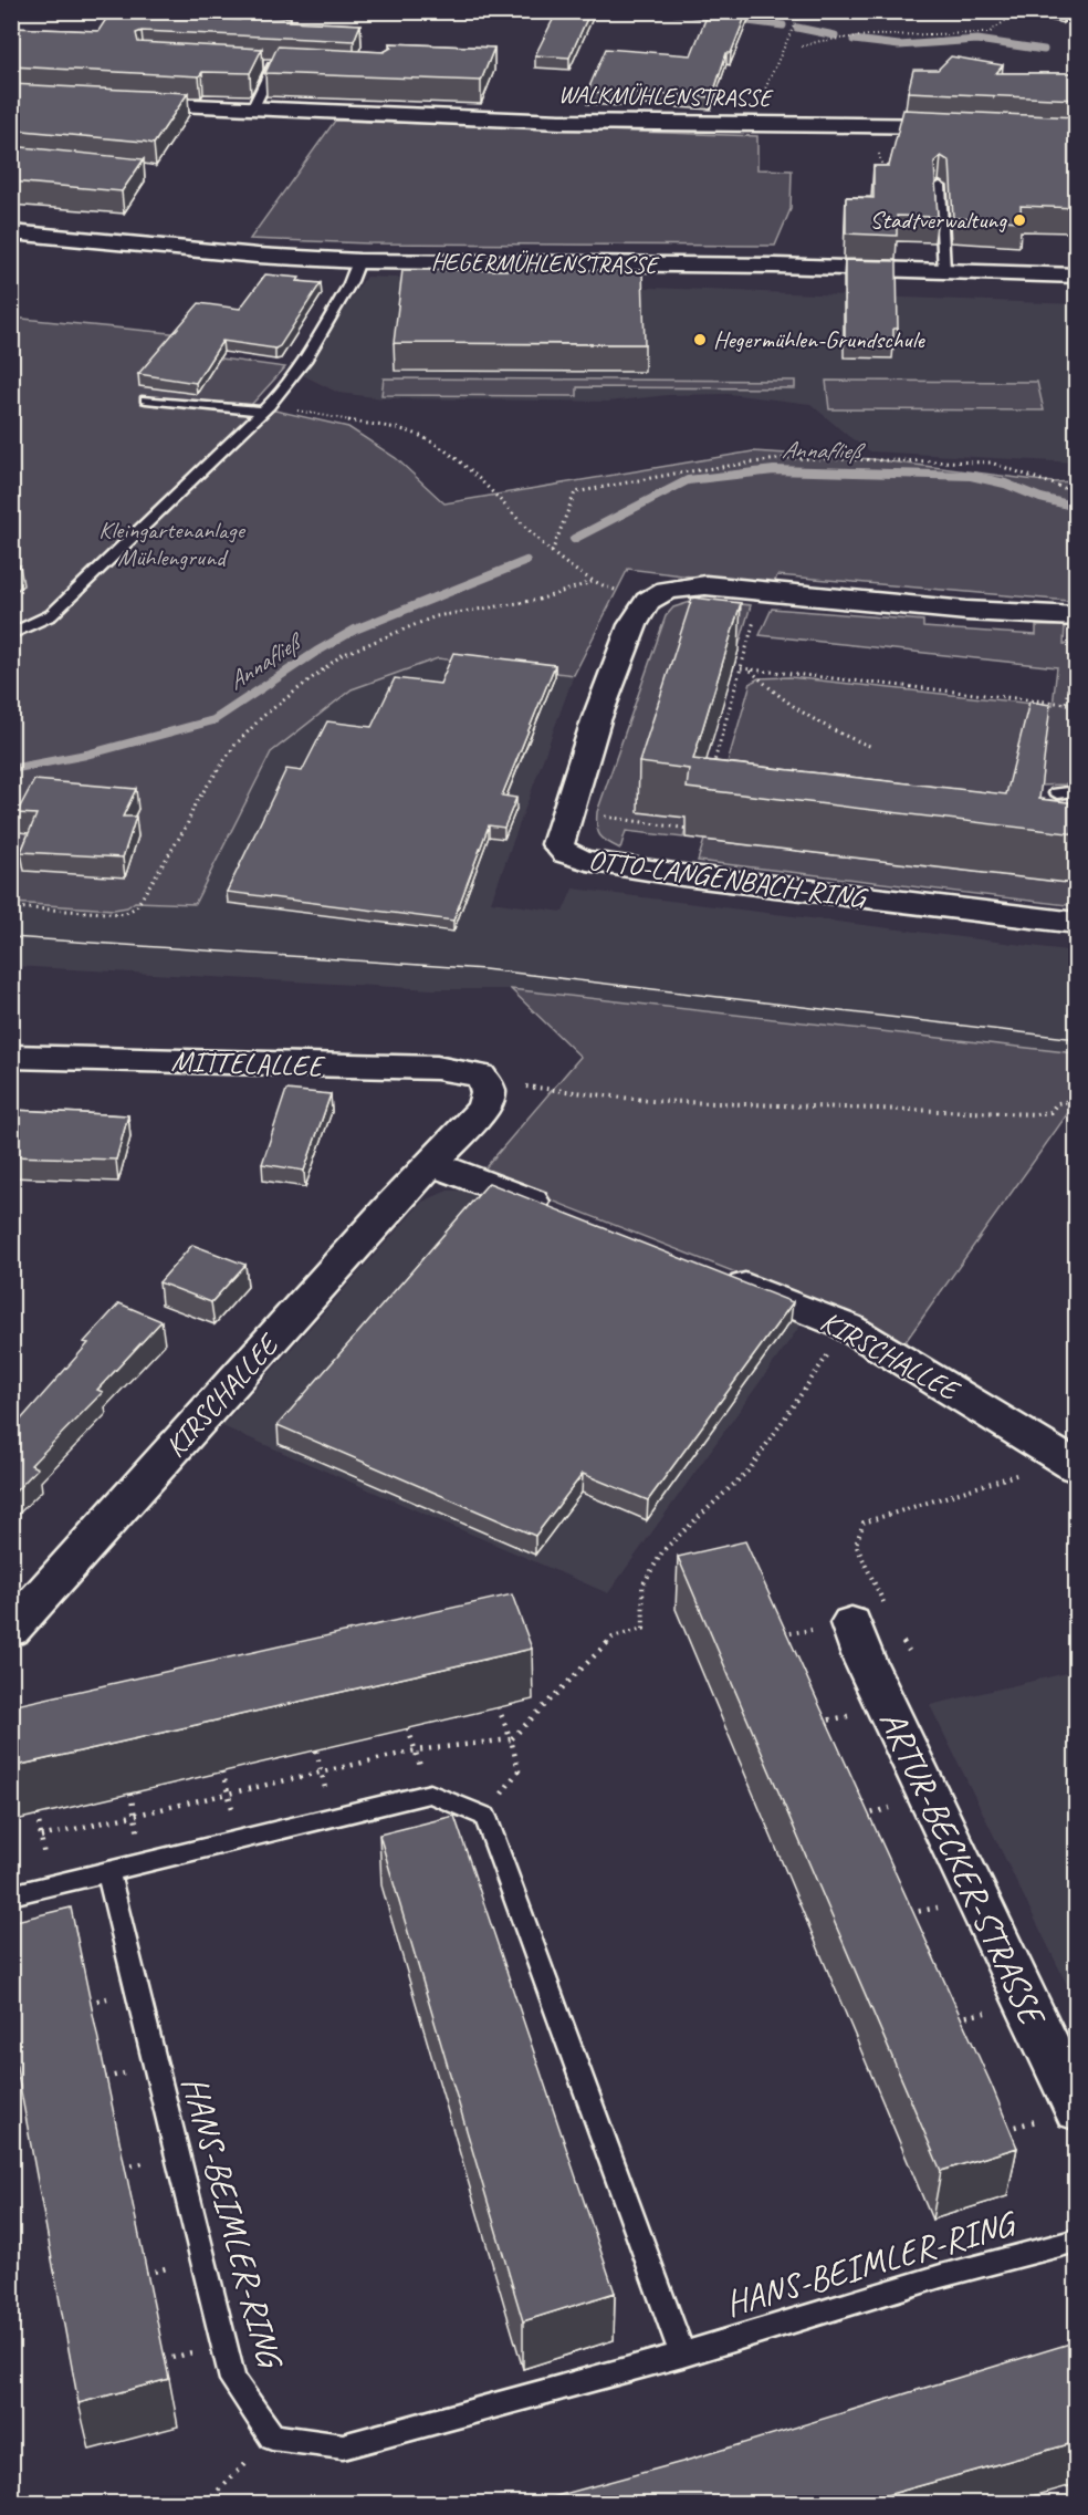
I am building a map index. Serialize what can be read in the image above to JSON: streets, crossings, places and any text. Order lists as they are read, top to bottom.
{
  "streets": {
    "street": [
      "WALKMÜHLENSTRASSE",
      "HEGERMÜHLENSTRASSE",
      "OTTO-LANGENBACH-RING",
      "MITTELALLEE",
      "KIRSCHALLEE",
      "ARTUR-BECKER-STRASSE"
    ],
    "lane": ["HANS-BEIMLER-RING"]
  },
  "crossings": [
    ["MITTELALLEE", "KIRSCHALLEE"]
  ],
  "water": ["Annafließ"],
  "parks": ["Kleingartenanlage Mühlengrund"],
  "places": ["Stadtverwaltung", "Hegermühlen-Grundschule"]
}
